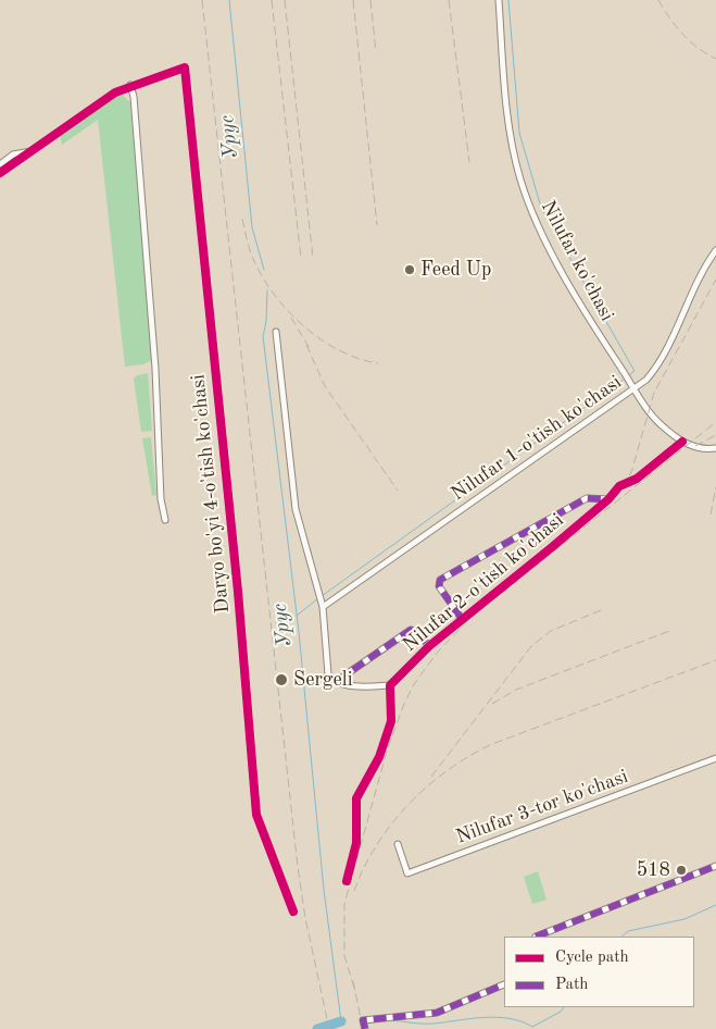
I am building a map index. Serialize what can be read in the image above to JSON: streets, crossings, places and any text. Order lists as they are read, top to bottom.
{
  "streets": {
    "street": [
      "Nilufar ko'chasi",
      "Nilufar 1-o'tish ko'chasi",
      "Daryo bo'yi 4-o'tish ko'chasi",
      "Nilufar 2-o'tish ko'chasi",
      "Nilufar 3-tor ko'chasi"
    ]
  },
  "crossings": [
    ["Nilufar ko'chasi", "Nilufar 1-o'tish ko'chasi"],
    ["Nilufar ko'chasi", "Nilufar 2-o'tish ko'chasi"]
  ],
  "water": ["Урус"],
  "places": ["Feed Up", "Sergeli", "518"],
  "legend": ["Cycle path", "Path"]
}
